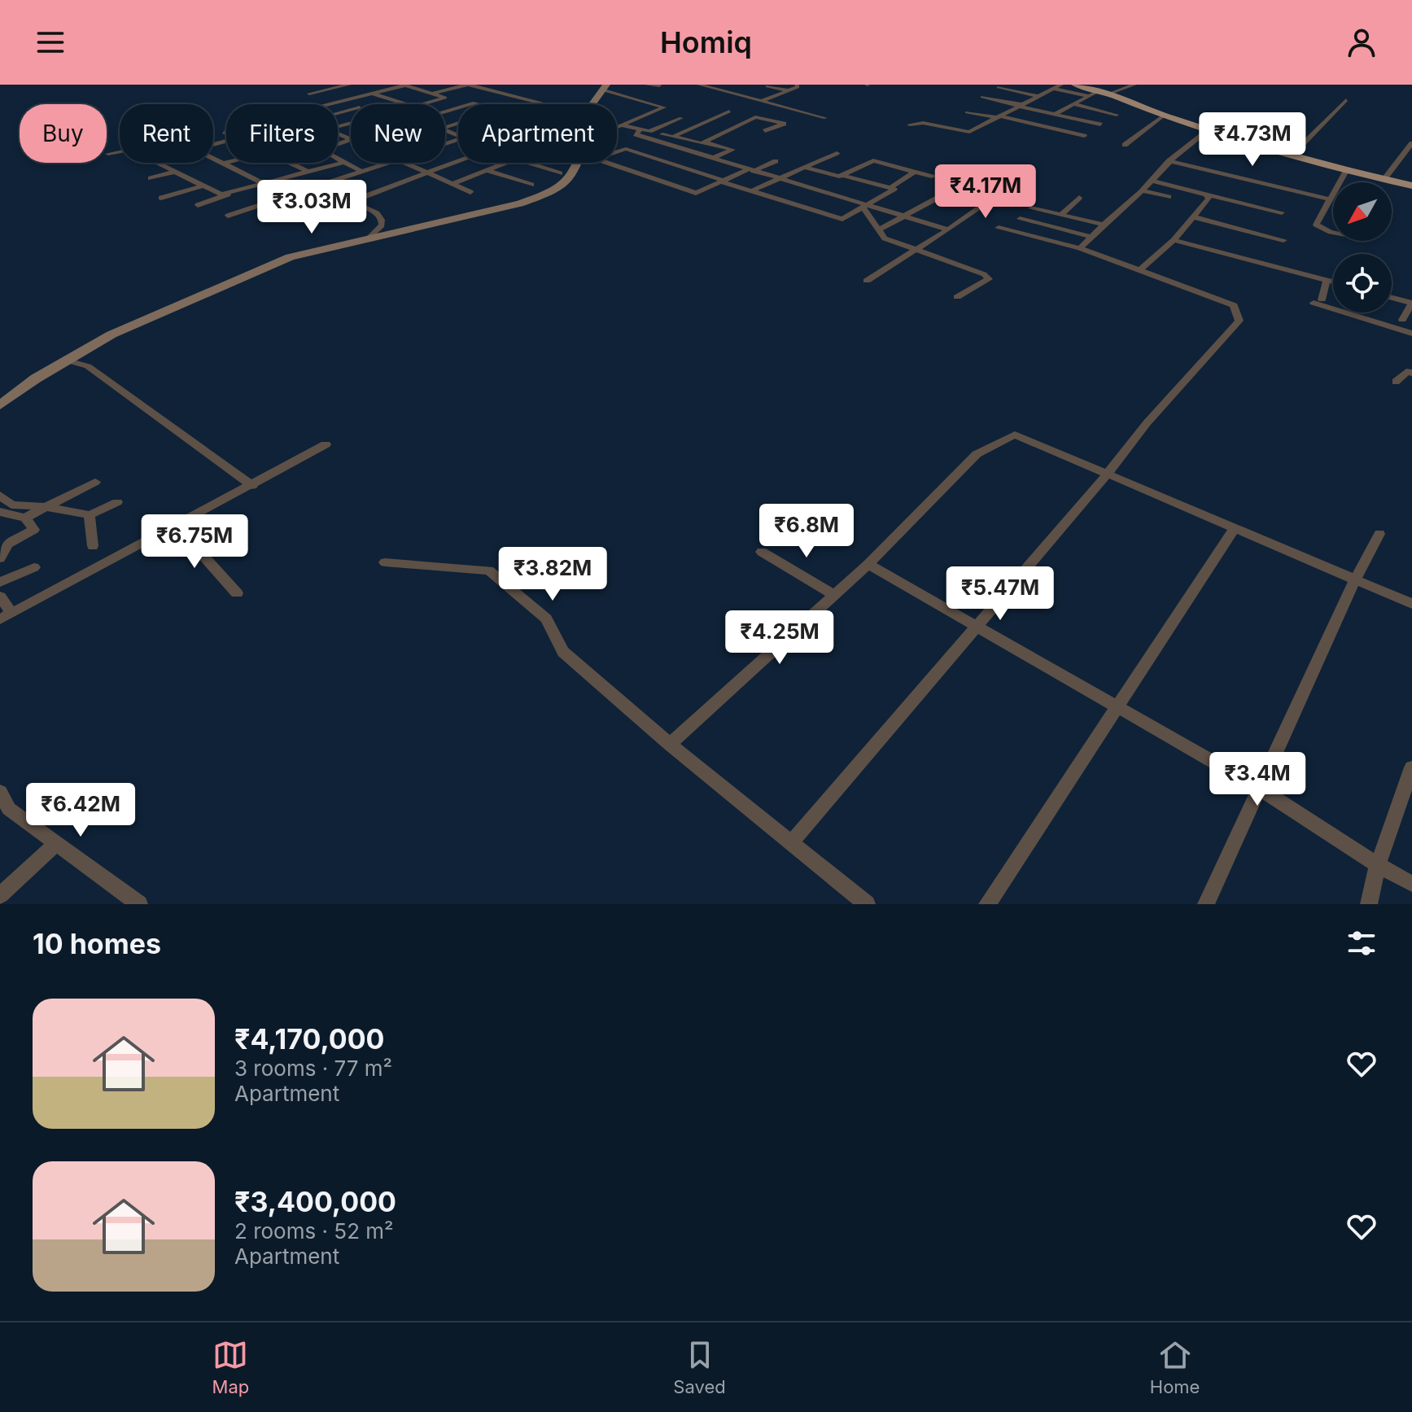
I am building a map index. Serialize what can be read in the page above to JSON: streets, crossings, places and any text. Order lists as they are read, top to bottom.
{
  "north": "bottom left",
  "page": {
    "header": "Homiq",
    "chip": [
      "Buy",
      "Rent",
      "Filters",
      "New",
      "Apartment"
    ],
    "price": [
      "₹4.73M",
      "₹4.17M",
      "₹3.03M",
      "₹6.8M",
      "₹6.75M",
      "₹3.82M",
      "₹5.47M",
      "₹4.25M",
      "₹3.4M",
      "₹6.42M"
    ],
    "heading": "10 homes",
    "list": [
      {
        "name": "₹4,170,000",
        "note": "3 rooms · 77 m² · Apartment"
      },
      {
        "name": "₹3,400,000",
        "note": "2 rooms · 52 m² · Apartment"
      }
    ],
    "tabs": ["Map", "Saved", "Home"]
  }
}
